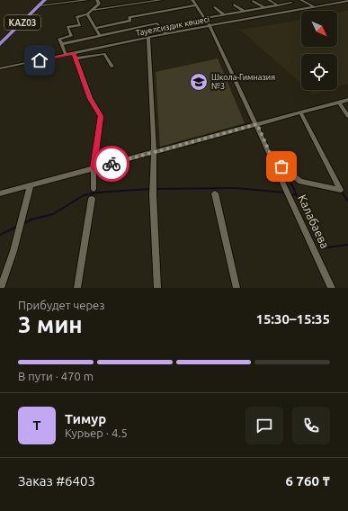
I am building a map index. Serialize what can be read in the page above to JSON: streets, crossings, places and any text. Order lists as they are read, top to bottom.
{
  "streets": {
    "highway": ["KАZ03"],
    "street": ["Тауелсиздик көшесі", "Калабаева"]
  },
  "crossings": [
    ["Тауелсиздик көшесі", "Калабаева"]
  ],
  "places": {
    "school or university": ["Школа-Гимназия №3"]
  },
  "north": "bottom right",
  "page": {
    "heading": ["3 мин", "Прибудет через", "15:30–15:35"],
    "panel": [
      "Тимур",
      "Курьер · 4.5",
      "Заказ #6403",
      "6 760 ₸"
    ],
    "bar": "В пути · 470 m",
    "round": "Т"
  }
}
